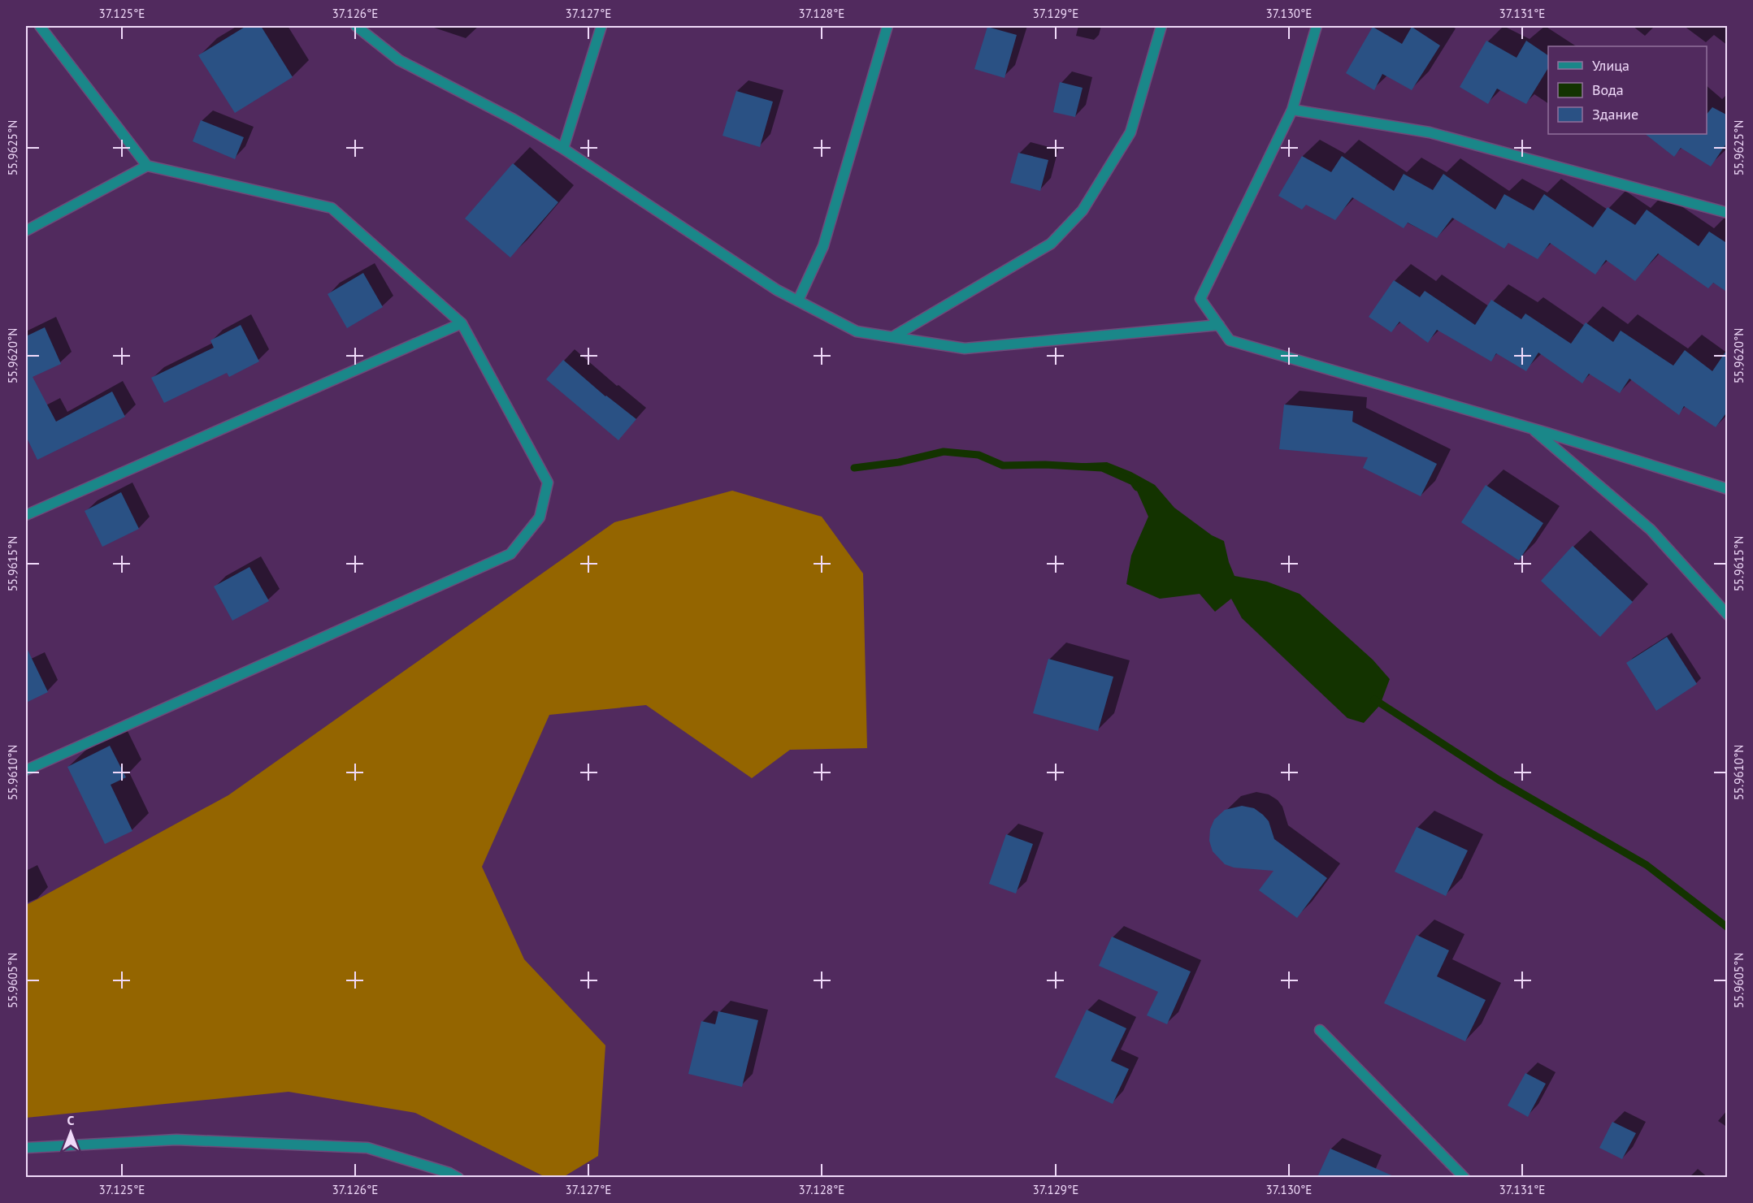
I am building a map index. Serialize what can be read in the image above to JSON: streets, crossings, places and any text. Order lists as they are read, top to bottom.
{
  "legend": ["Улица", "Вода", "Здание"],
  "north": "top",
  "coordinates": [
    "37.125°E",
    "37.126°E",
    "37.127°E",
    "37.128°E",
    "37.129°E",
    "37.130°E",
    "37.131°E",
    "55.9625°N",
    "55.9620°N",
    "55.9615°N",
    "55.9610°N",
    "55.9605°N"
  ]
}
